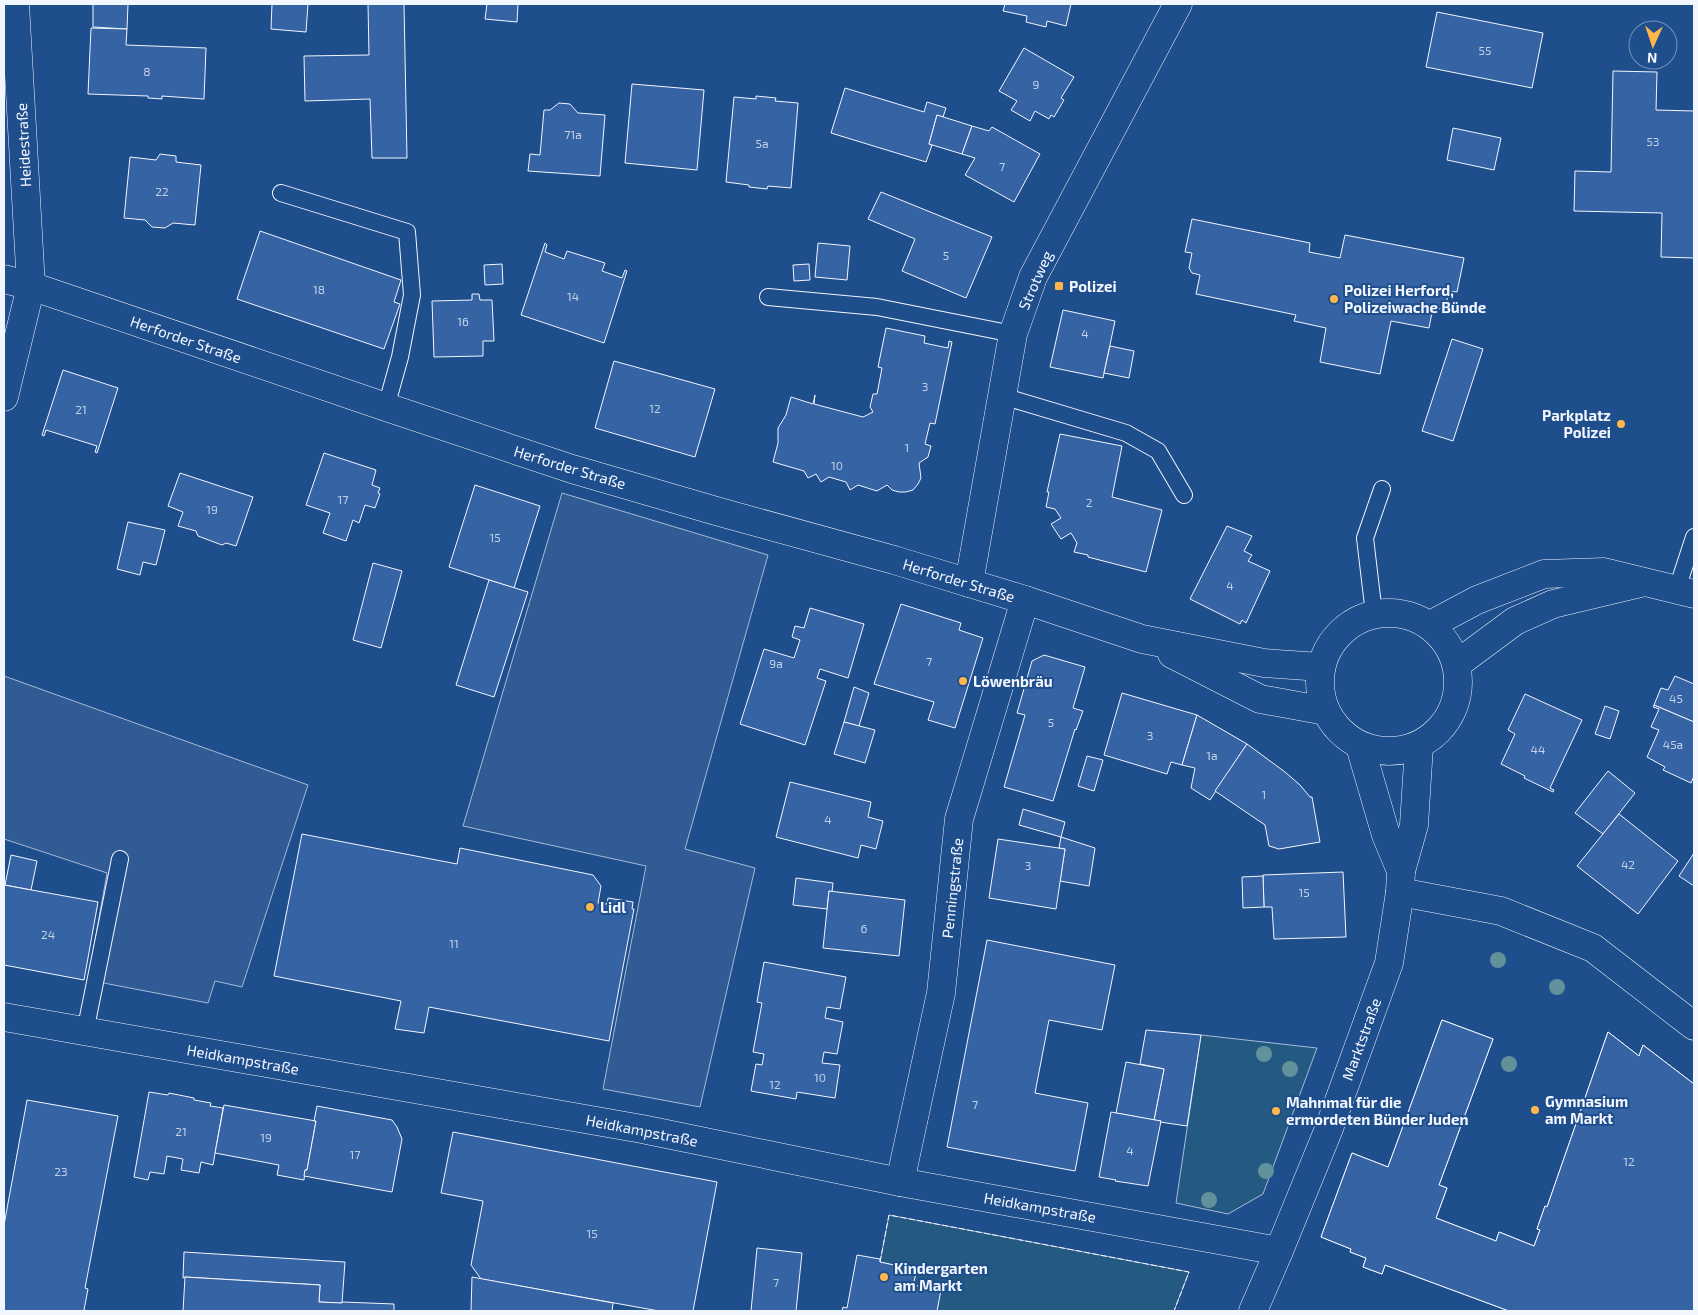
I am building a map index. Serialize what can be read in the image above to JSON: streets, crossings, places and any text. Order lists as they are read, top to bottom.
{
  "streets": {
    "street": [
      "Heidestraße",
      "Strotweg",
      "Herforder Straße",
      "Penningstraße",
      "Marktstraße",
      "Heidkampstraße"
    ]
  },
  "crossings": [
    ["Heidestraße", "Herforder Straße"],
    ["Strotweg", "Herforder Straße"],
    ["Herforder Straße", "Penningstraße"],
    ["Herforder Straße", "Marktstraße"],
    ["Penningstraße", "Heidkampstraße"],
    ["Marktstraße", "Heidkampstraße"]
  ],
  "places": {
    "transit": ["Polizei"],
    "other": [
      "Polizei Herford, Polizeiwache Bünde",
      "Parkplatz Polizei",
      "Löwenbräu",
      "Lidl",
      "Gymnasium am Markt",
      "Mahnmal für die ermordeten Bünder Juden",
      "Kindergarten am Markt"
    ]
  },
  "house_numbers": [
    "55",
    "8",
    "9",
    "71a",
    "53",
    "5a",
    "7",
    "22",
    "5",
    "18",
    "14",
    "16",
    "4",
    "3",
    "12",
    "21",
    "1",
    "10",
    "17",
    "2",
    "19",
    "15",
    "4",
    "7",
    "9a",
    "45",
    "5",
    "3",
    "45a",
    "44",
    "1a",
    "1",
    "4",
    "42",
    "3",
    "15",
    "6",
    "24",
    "11",
    "10",
    "12",
    "7",
    "21",
    "19",
    "4",
    "17",
    "12",
    "23",
    "15",
    "7"
  ],
  "north": "bottom"
}
